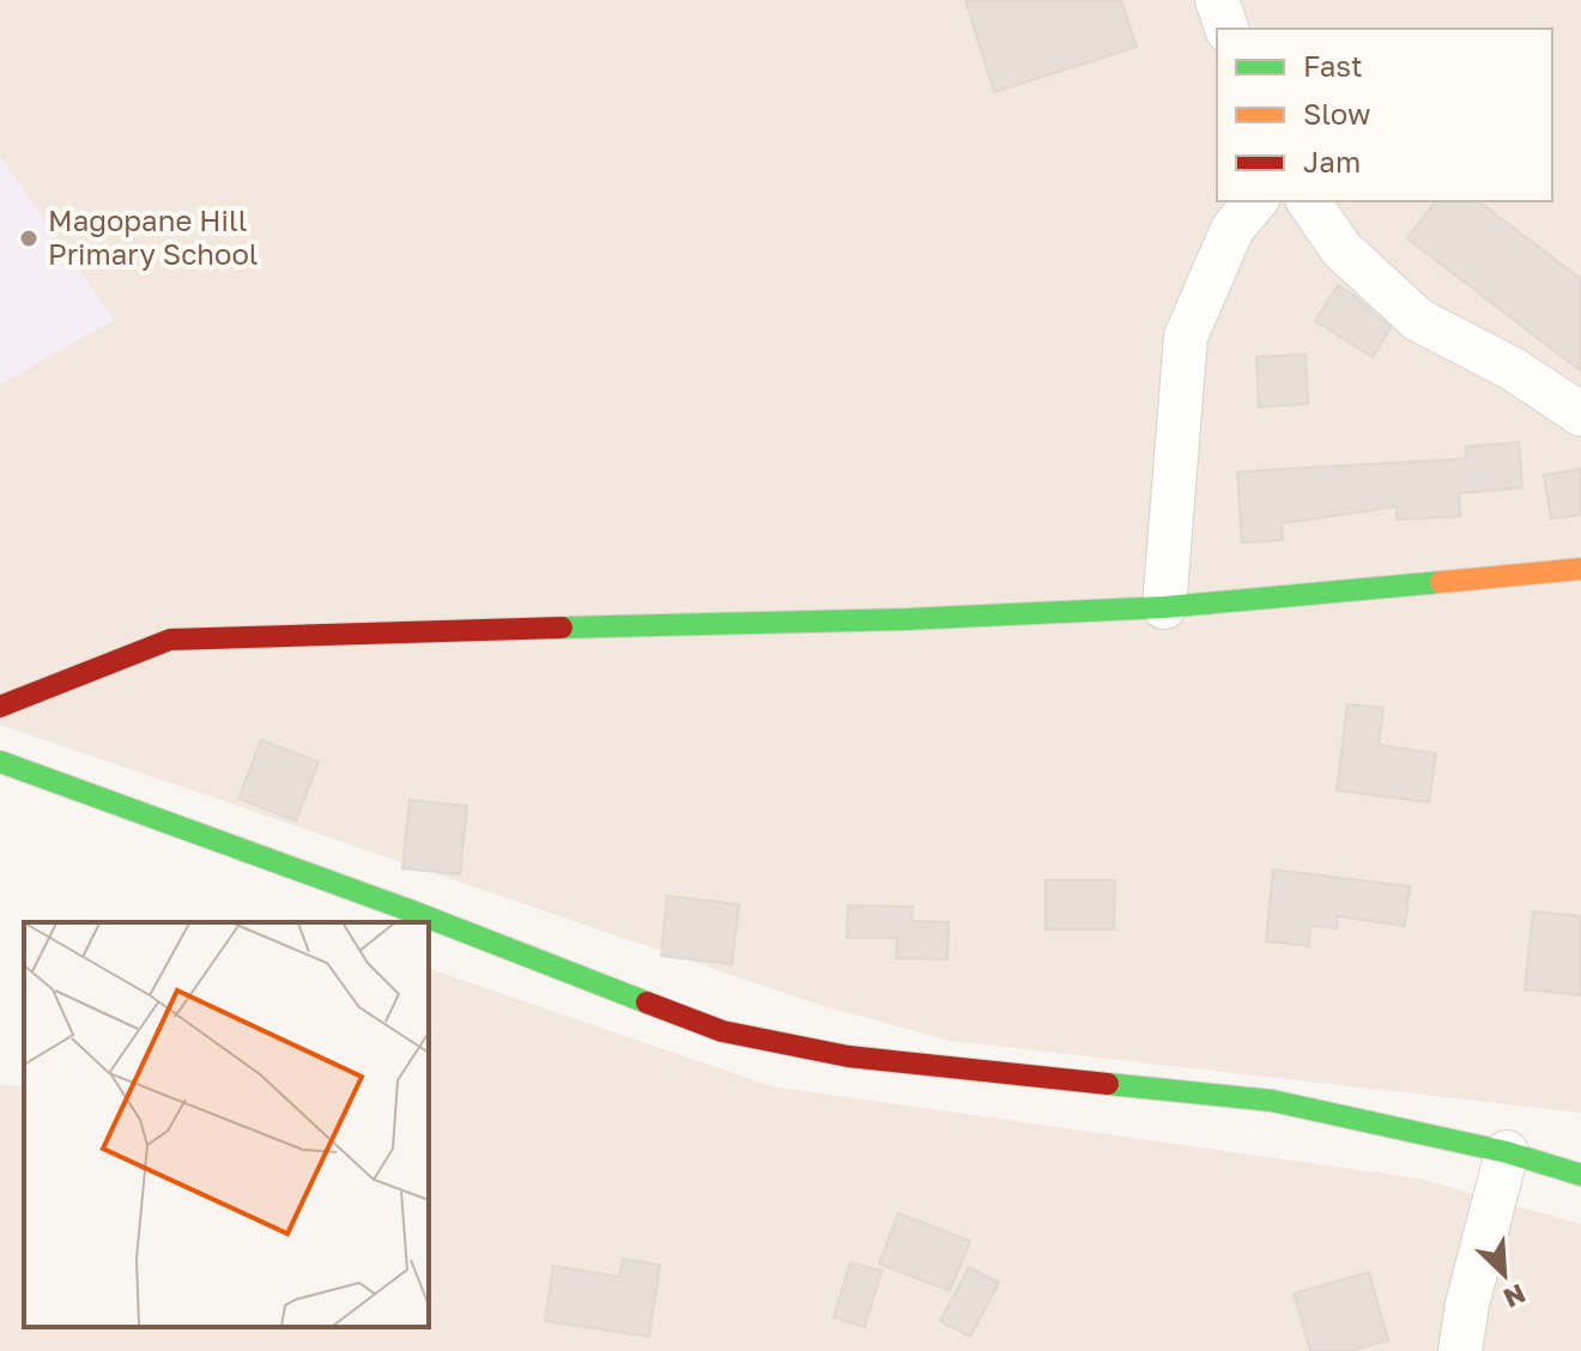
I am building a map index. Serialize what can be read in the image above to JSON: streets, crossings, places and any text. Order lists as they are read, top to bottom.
{
  "places": ["Magopane Hill Primary School"],
  "legend": ["Fast", "Slow", "Jam"],
  "north": "bottom right"
}
